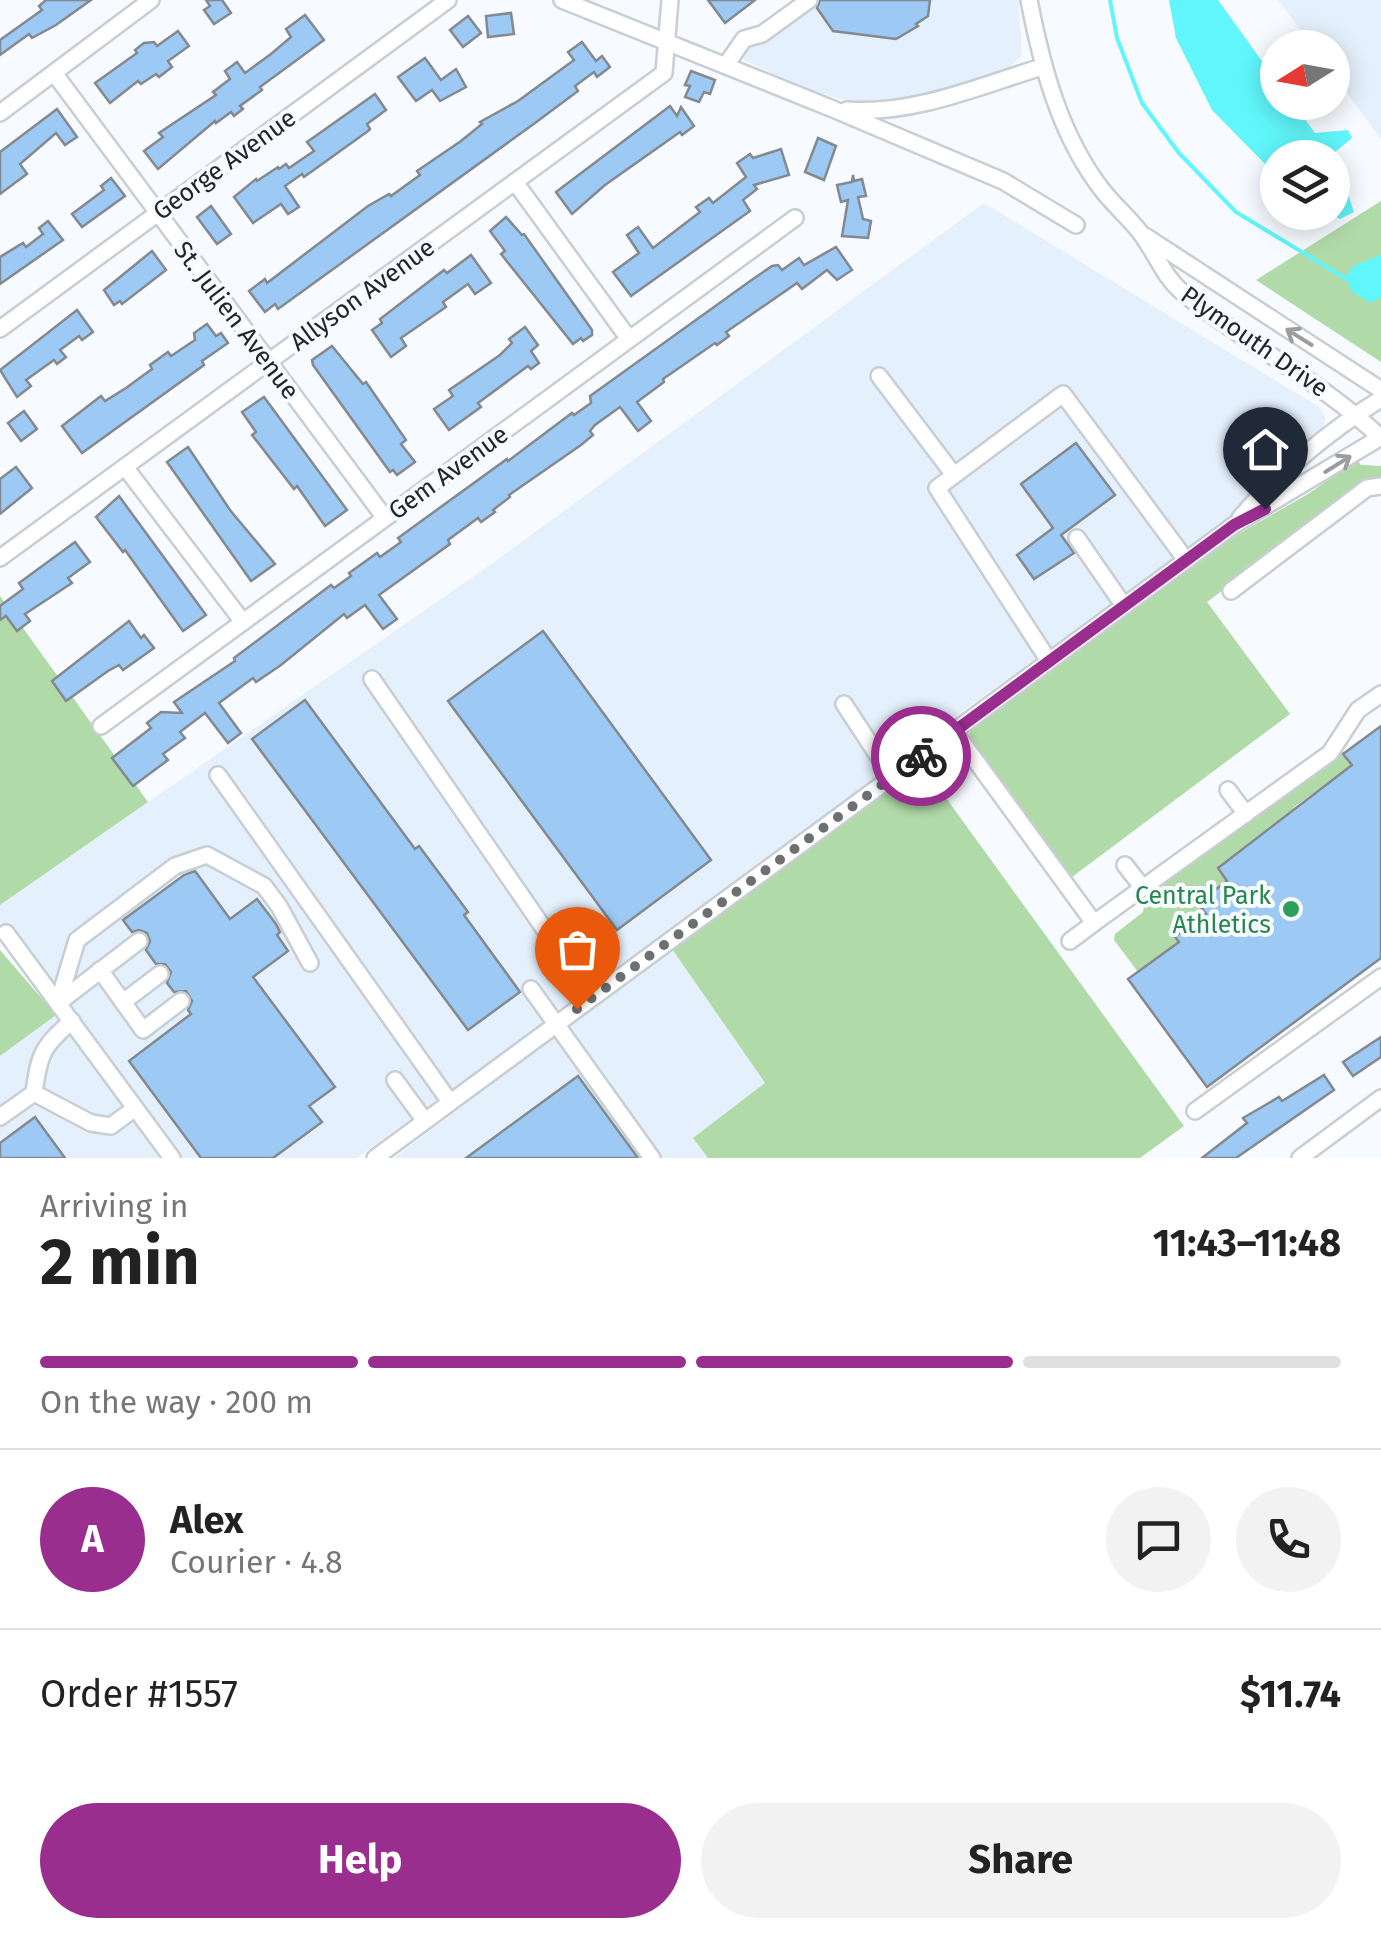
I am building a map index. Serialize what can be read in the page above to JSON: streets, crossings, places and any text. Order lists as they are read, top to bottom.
{
  "streets": {
    "street": [
      "George Avenue",
      "Allyson Avenue",
      "St. Julien Avenue",
      "Plymouth Drive",
      "Gem Avenue"
    ]
  },
  "crossings": [
    ["George Avenue", "St. Julien Avenue"],
    ["Allyson Avenue", "St. Julien Avenue"],
    ["St. Julien Avenue", "Gem Avenue"]
  ],
  "places": ["Central Park Athletics"],
  "north": "left",
  "page": {
    "heading": ["2 min", "Arriving in", "11:43–11:48"],
    "panel": [
      "Alex",
      "Courier · 4.8",
      "Order #1557",
      "$11.74"
    ],
    "bar": "On the way · 200 m",
    "round": "A",
    "buttons": ["Help", "Share"]
  }
}
